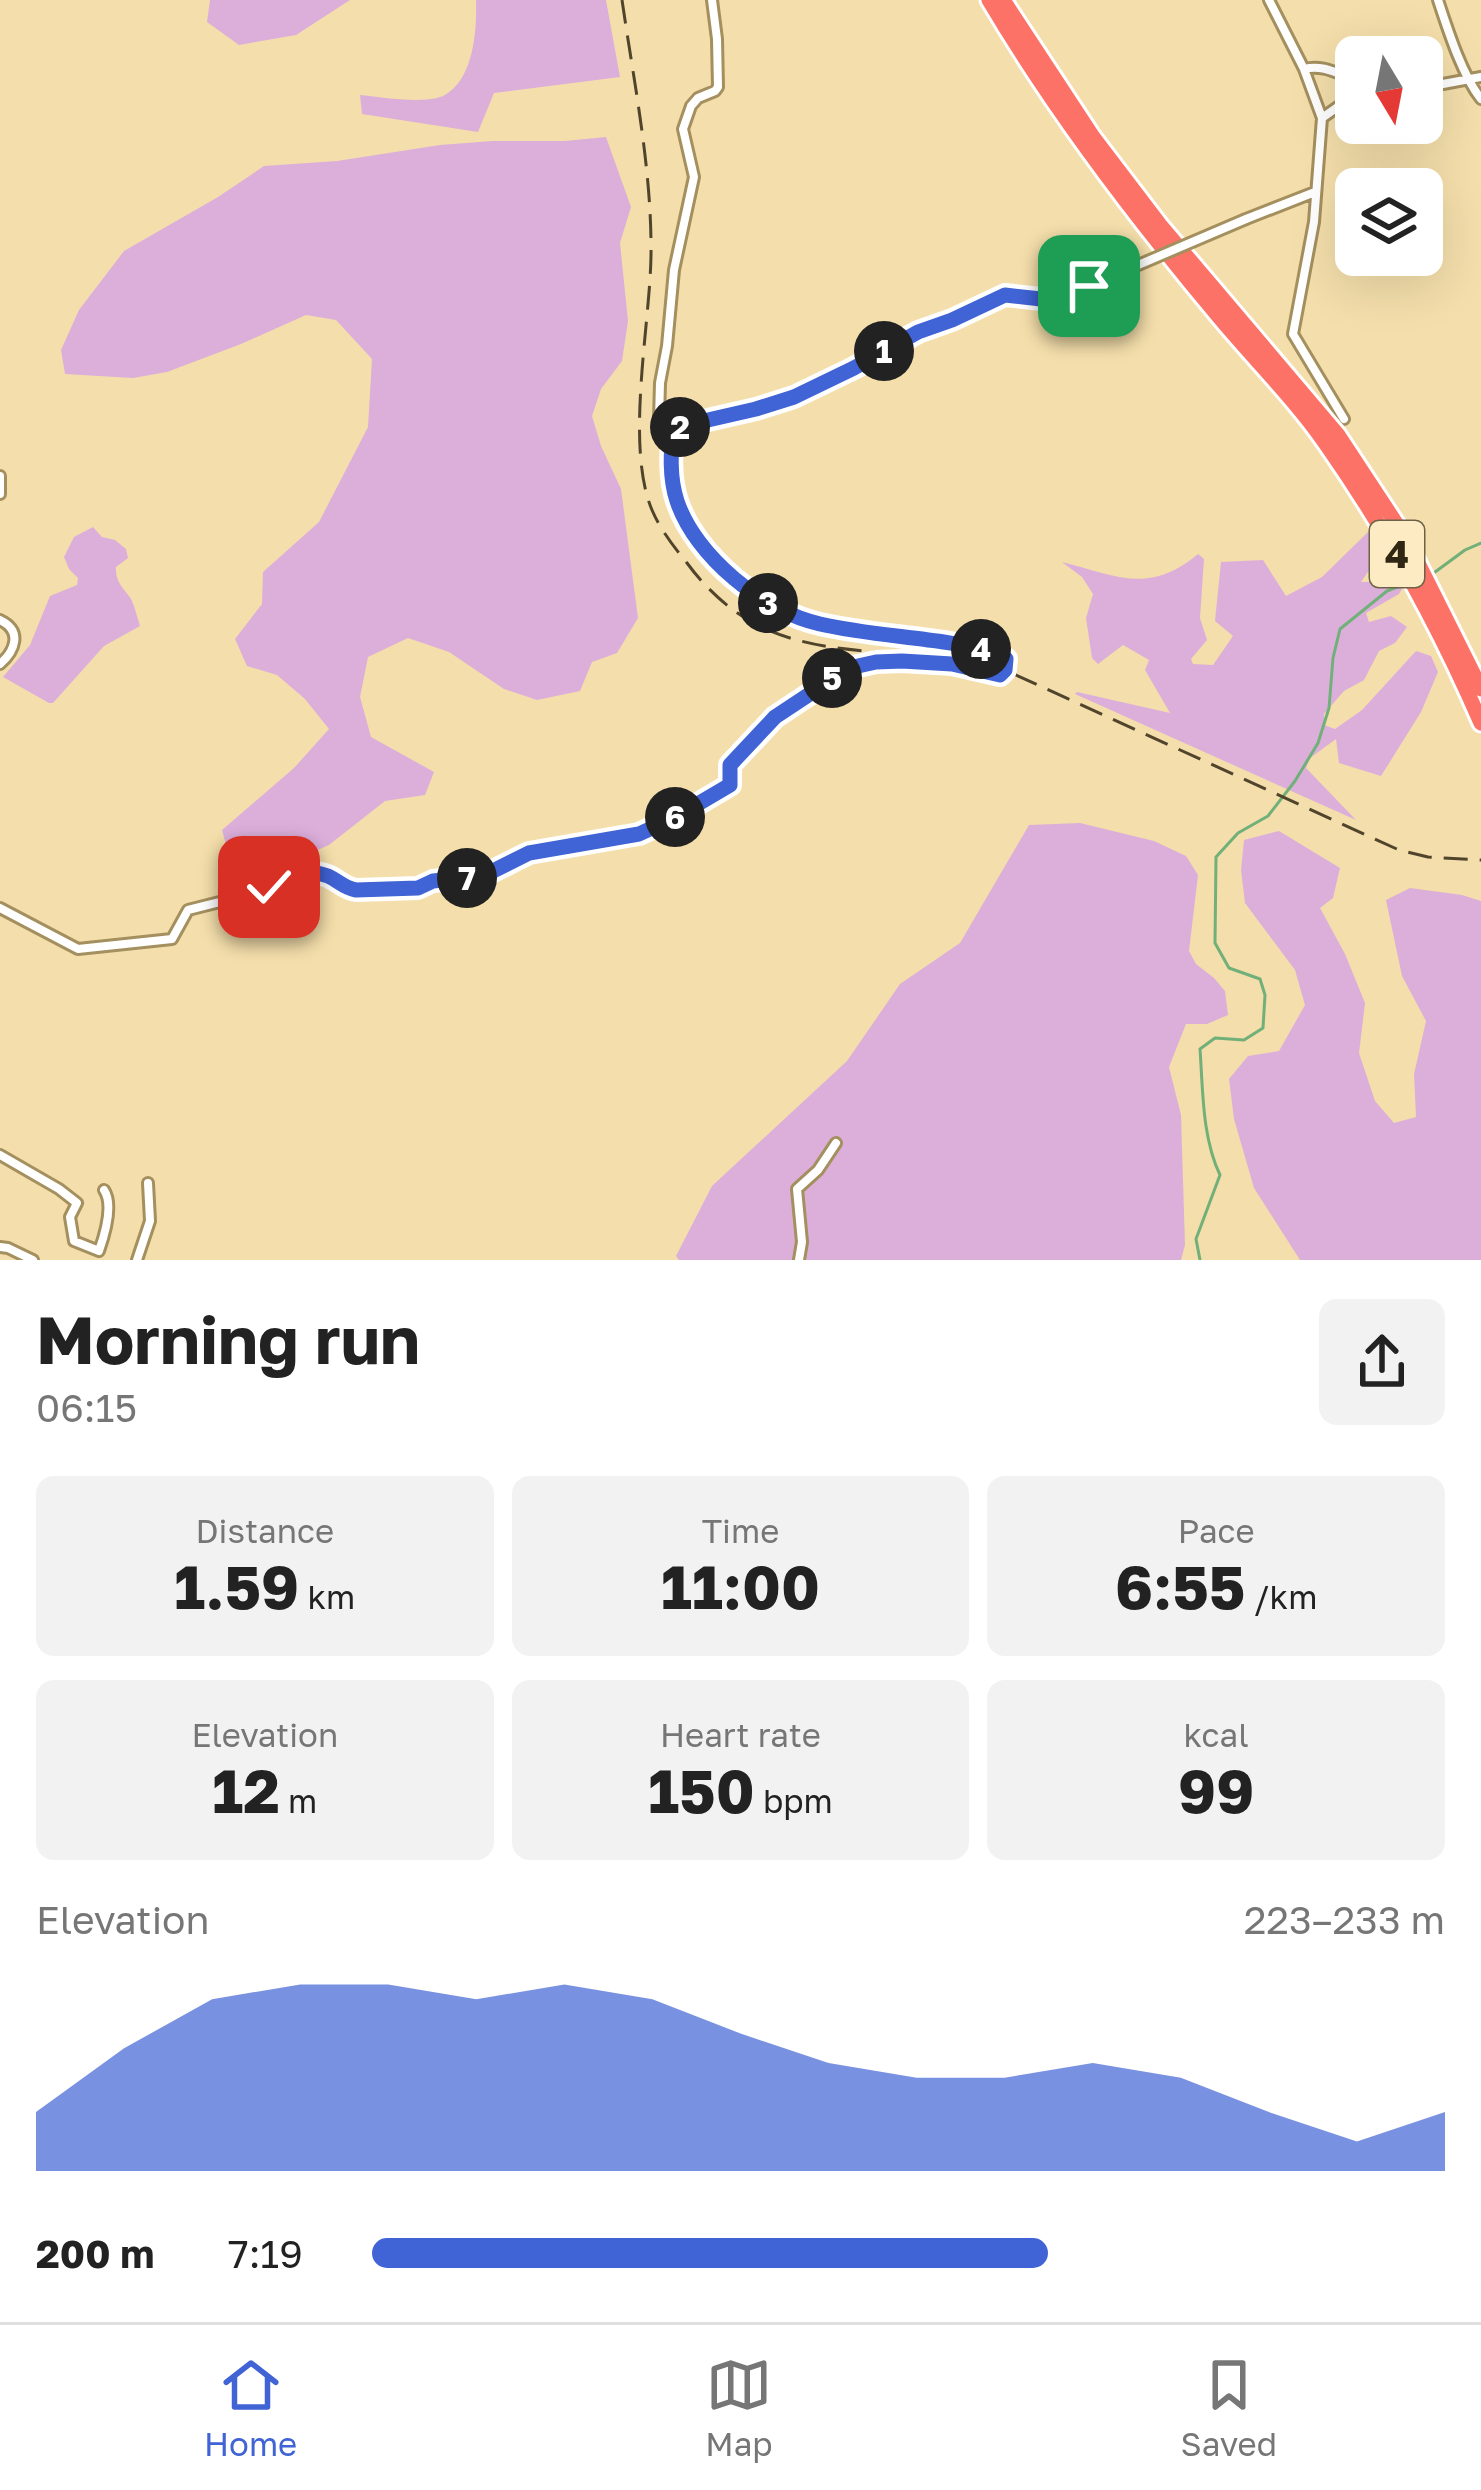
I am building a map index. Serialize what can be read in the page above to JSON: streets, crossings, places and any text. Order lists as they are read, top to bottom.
{
  "streets": {
    "highway": ["4"]
  },
  "north": "bottom",
  "page": {
    "pins": [
      "1",
      "2",
      "3",
      "4",
      "5",
      "6",
      "7"
    ],
    "heading": ["Morning run", "06:15"],
    "stats": [
      ["Distance", "1.59 km"],
      ["Time", "11:00"],
      ["Pace", "6:55 /km"],
      ["Elevation", "12 m"],
      ["Heart rate", "150 bpm"],
      ["kcal", "99"]
    ],
    "chart": ["Elevation", "223–233 m"],
    "list": [
      {
        "name": "200 m",
        "note": "7:19"
      }
    ],
    "tabs": ["Home", "Map", "Saved"]
  }
}
